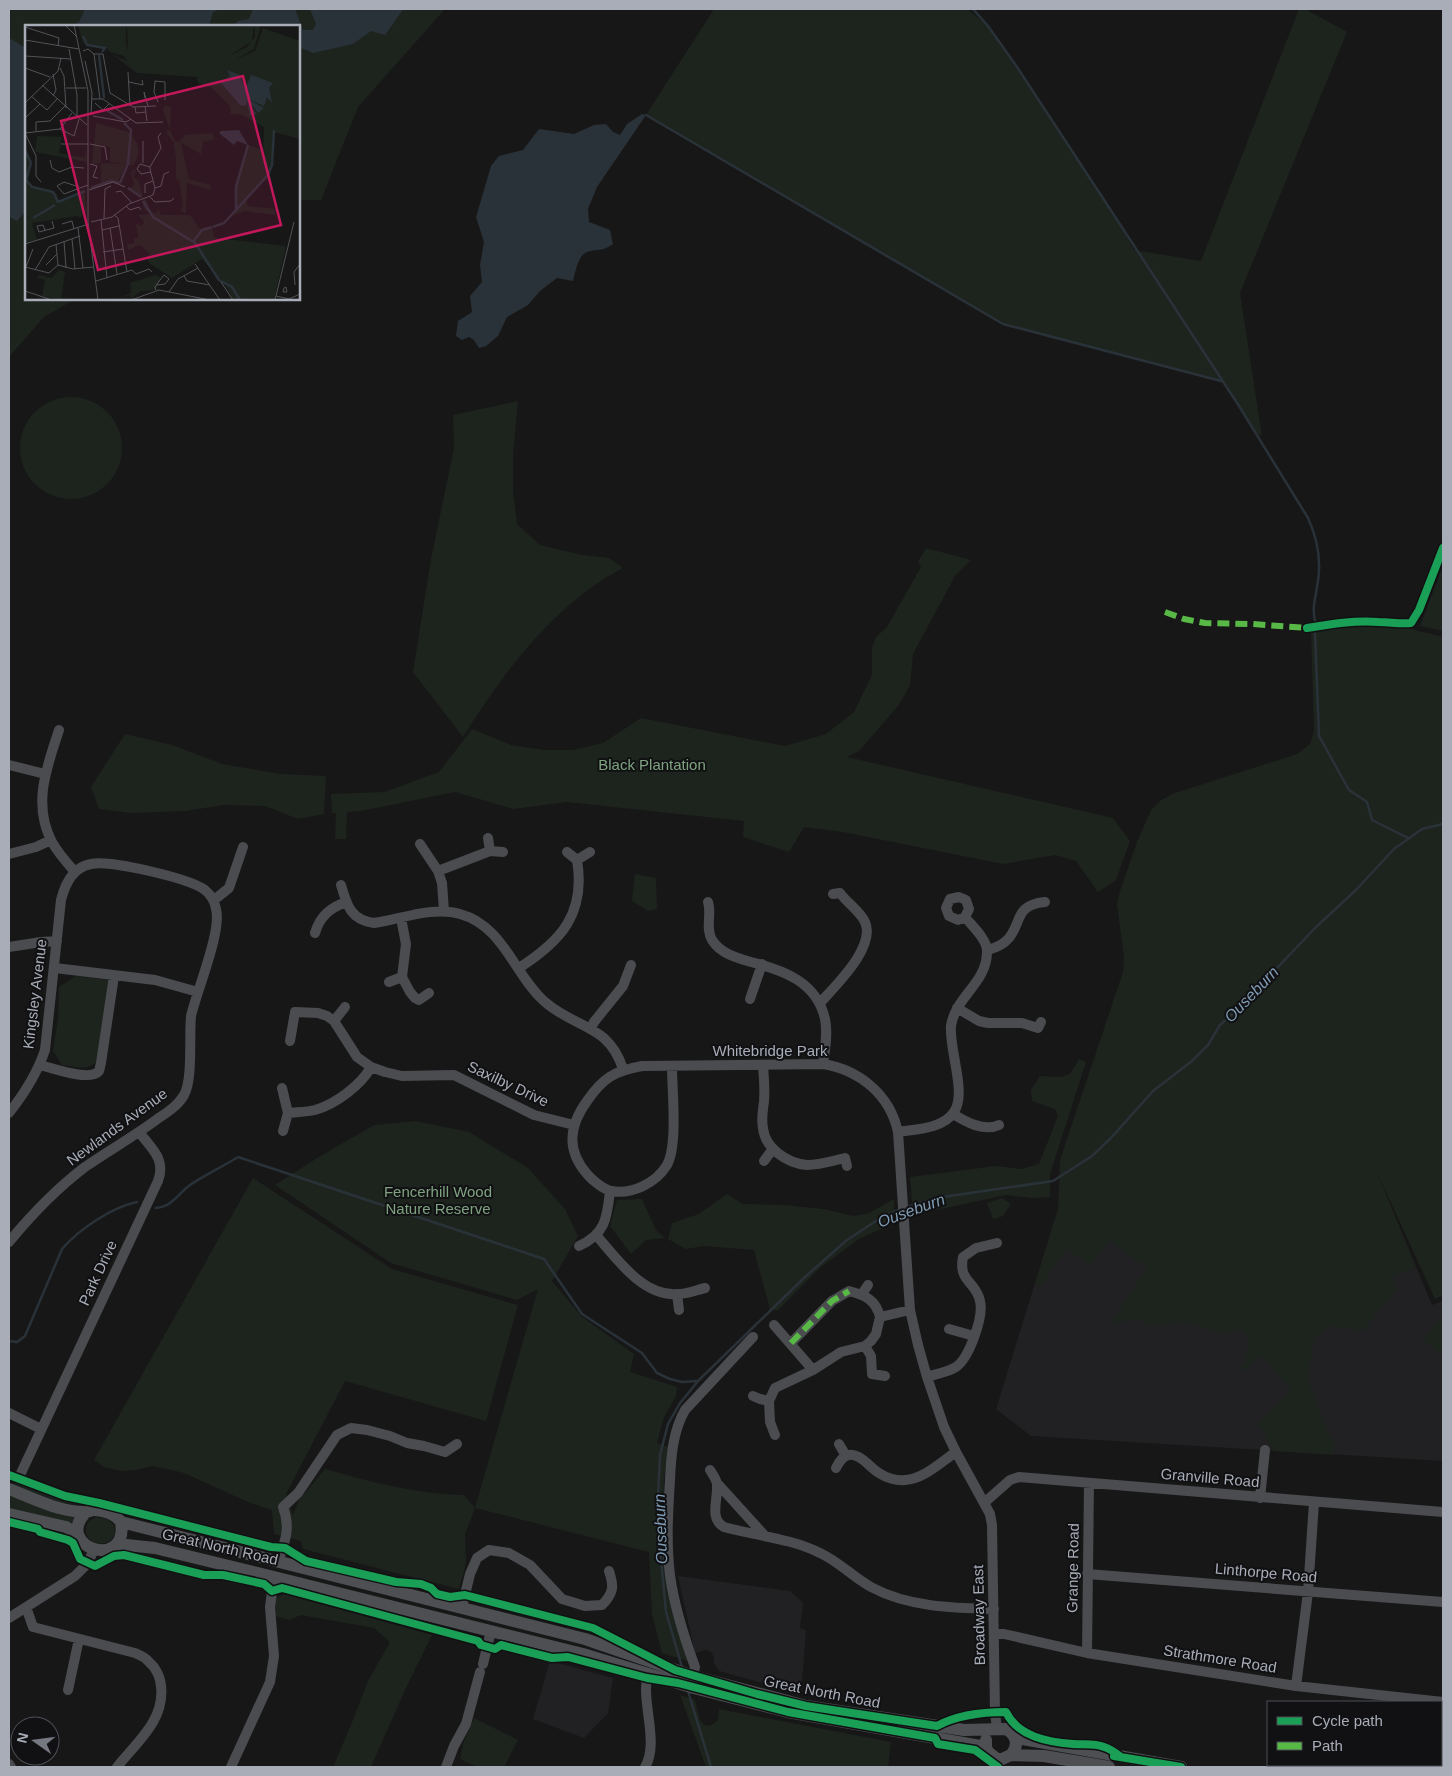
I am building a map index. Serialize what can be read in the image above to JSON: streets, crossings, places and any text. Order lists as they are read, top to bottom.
{
  "streets": {
    "main road": ["Great North Road"],
    "street": [
      "Kingsley Avenue",
      "Whitebridge Park",
      "Saxilby Drive",
      "Newlands Avenue",
      "Park Drive",
      "Granville Road",
      "Grange Road",
      "Linthorpe Road",
      "Broadway East",
      "Strathmore Road"
    ]
  },
  "crossings": [
    ["Whitebridge Park", "Saxilby Drive"],
    ["Whitebridge Park", "Granville Road"],
    ["Whitebridge Park", "Broadway East"],
    ["Newlands Avenue", "Park Drive"],
    ["Granville Road", "Grange Road"],
    ["Granville Road", "Broadway East"],
    ["Great North Road", "Broadway East"],
    ["Grange Road", "Linthorpe Road"],
    ["Grange Road", "Strathmore Road"],
    ["Broadway East", "Strathmore Road"]
  ],
  "water": ["Ouseburn"],
  "parks": ["Black Plantation", "Fencerhill Wood Nature Reserve"],
  "legend": ["Cycle path", "Path"],
  "north": "left"
}
